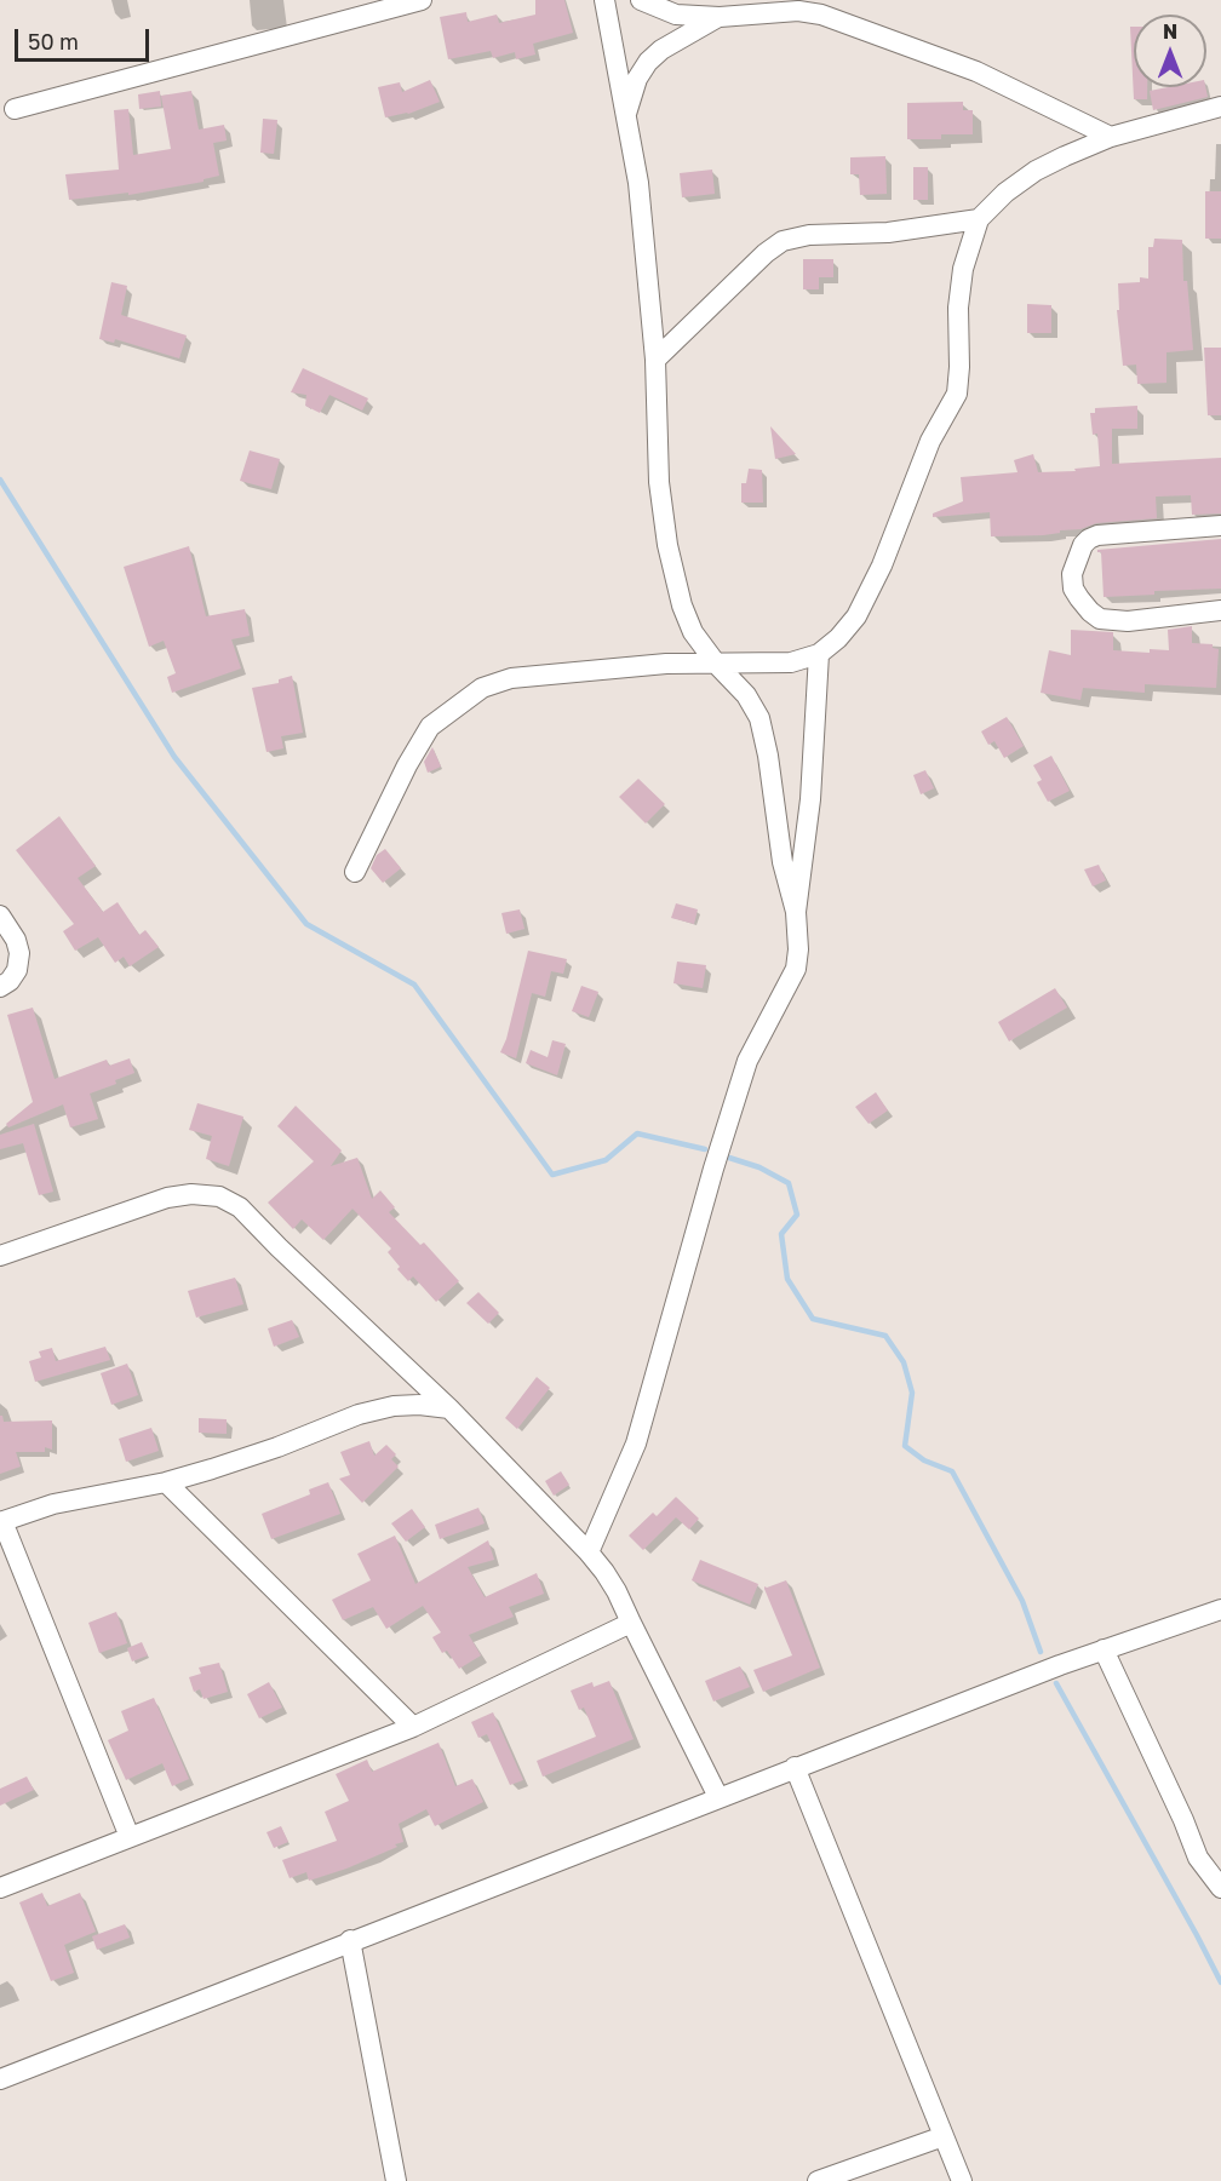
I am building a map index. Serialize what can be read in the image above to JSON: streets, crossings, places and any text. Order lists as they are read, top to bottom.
{
  "scale_bar": "50 m",
  "north": "top"
}
